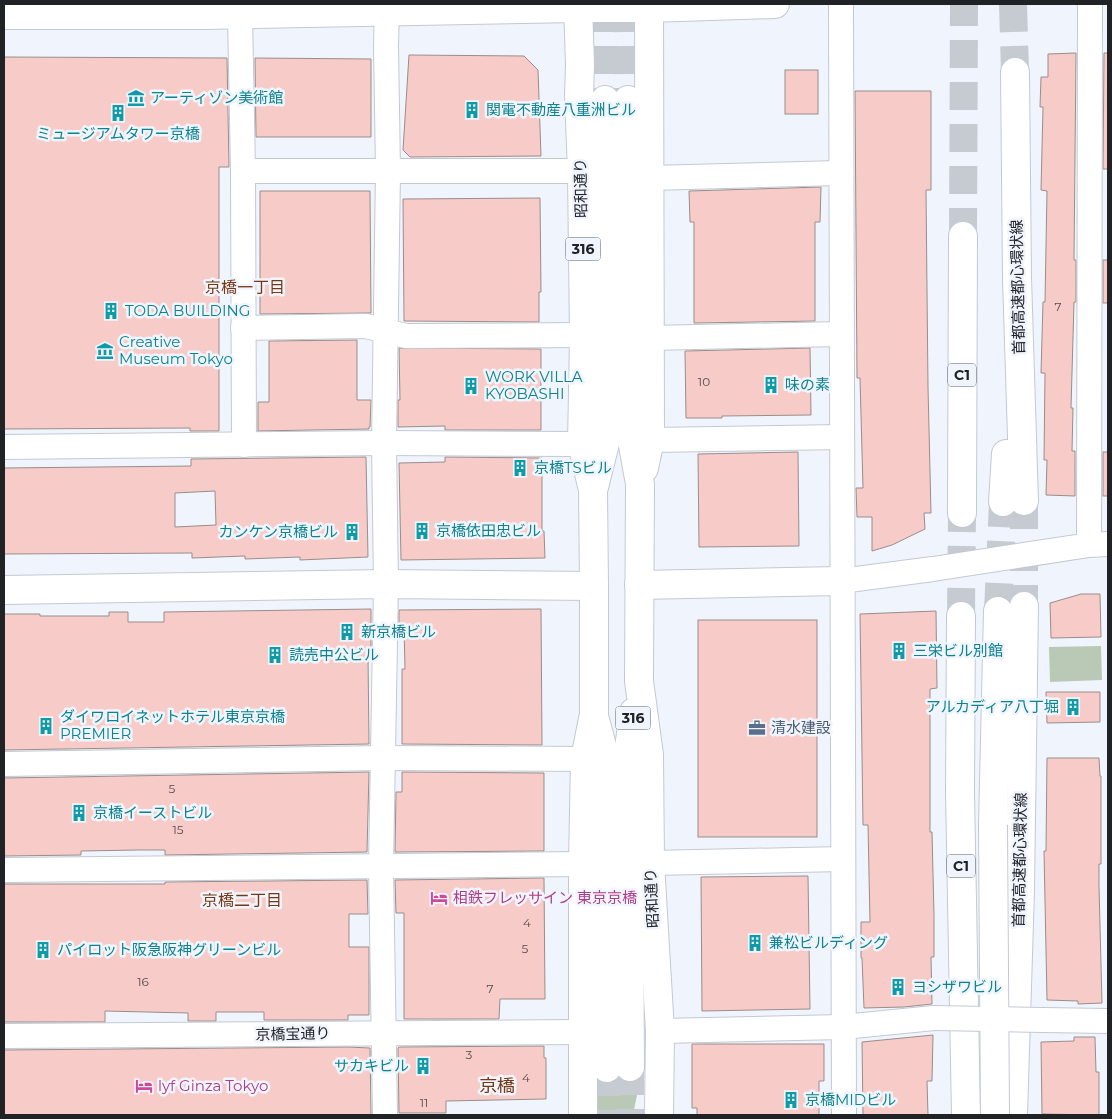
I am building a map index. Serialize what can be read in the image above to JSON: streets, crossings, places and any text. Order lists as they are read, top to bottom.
{
  "streets": {
    "main road": [
      "昭和通り",
      "316",
      "首都高速都心環状線",
      "C1"
    ],
    "street": ["京橋宝通り"]
  },
  "crossings": [
    ["昭和通り", "京橋宝通り"]
  ],
  "districts": ["京橋一丁目", "京橋二丁目", "京橋"],
  "places": {
    "museum": ["アーティゾン美術館", "Creative Museum Tokyo"],
    "building": [
      "関電不動産八重洲ビル",
      "ミュージアムタワー京橋",
      "TODA BUILDING",
      "味の素",
      "WORK VILLA KYOBASHI",
      "京橋TSビル",
      "京橋依田忠ビル",
      "カンケン京橋ビル",
      "新京橋ビル",
      "三栄ビル別館",
      "読売中公ビル",
      "アルカディア八丁堀",
      "ダイワロイネットホテル東京京橋 PREMIER",
      "京橋イーストビル",
      "兼松ビルディング",
      "パイロット阪急阪神グリーンビル",
      "ヨシザワビル",
      "サカキビル",
      "京橋MIDビル"
    ],
    "office": ["清水建設"],
    "hotel": ["相鉄フレッサイン 東京京橋", "lyf Ginza Tokyo"]
  },
  "house_numbers": [
    "7",
    "10",
    "5",
    "15",
    "4",
    "5",
    "16",
    "7",
    "3",
    "4",
    "11"
  ]
}
